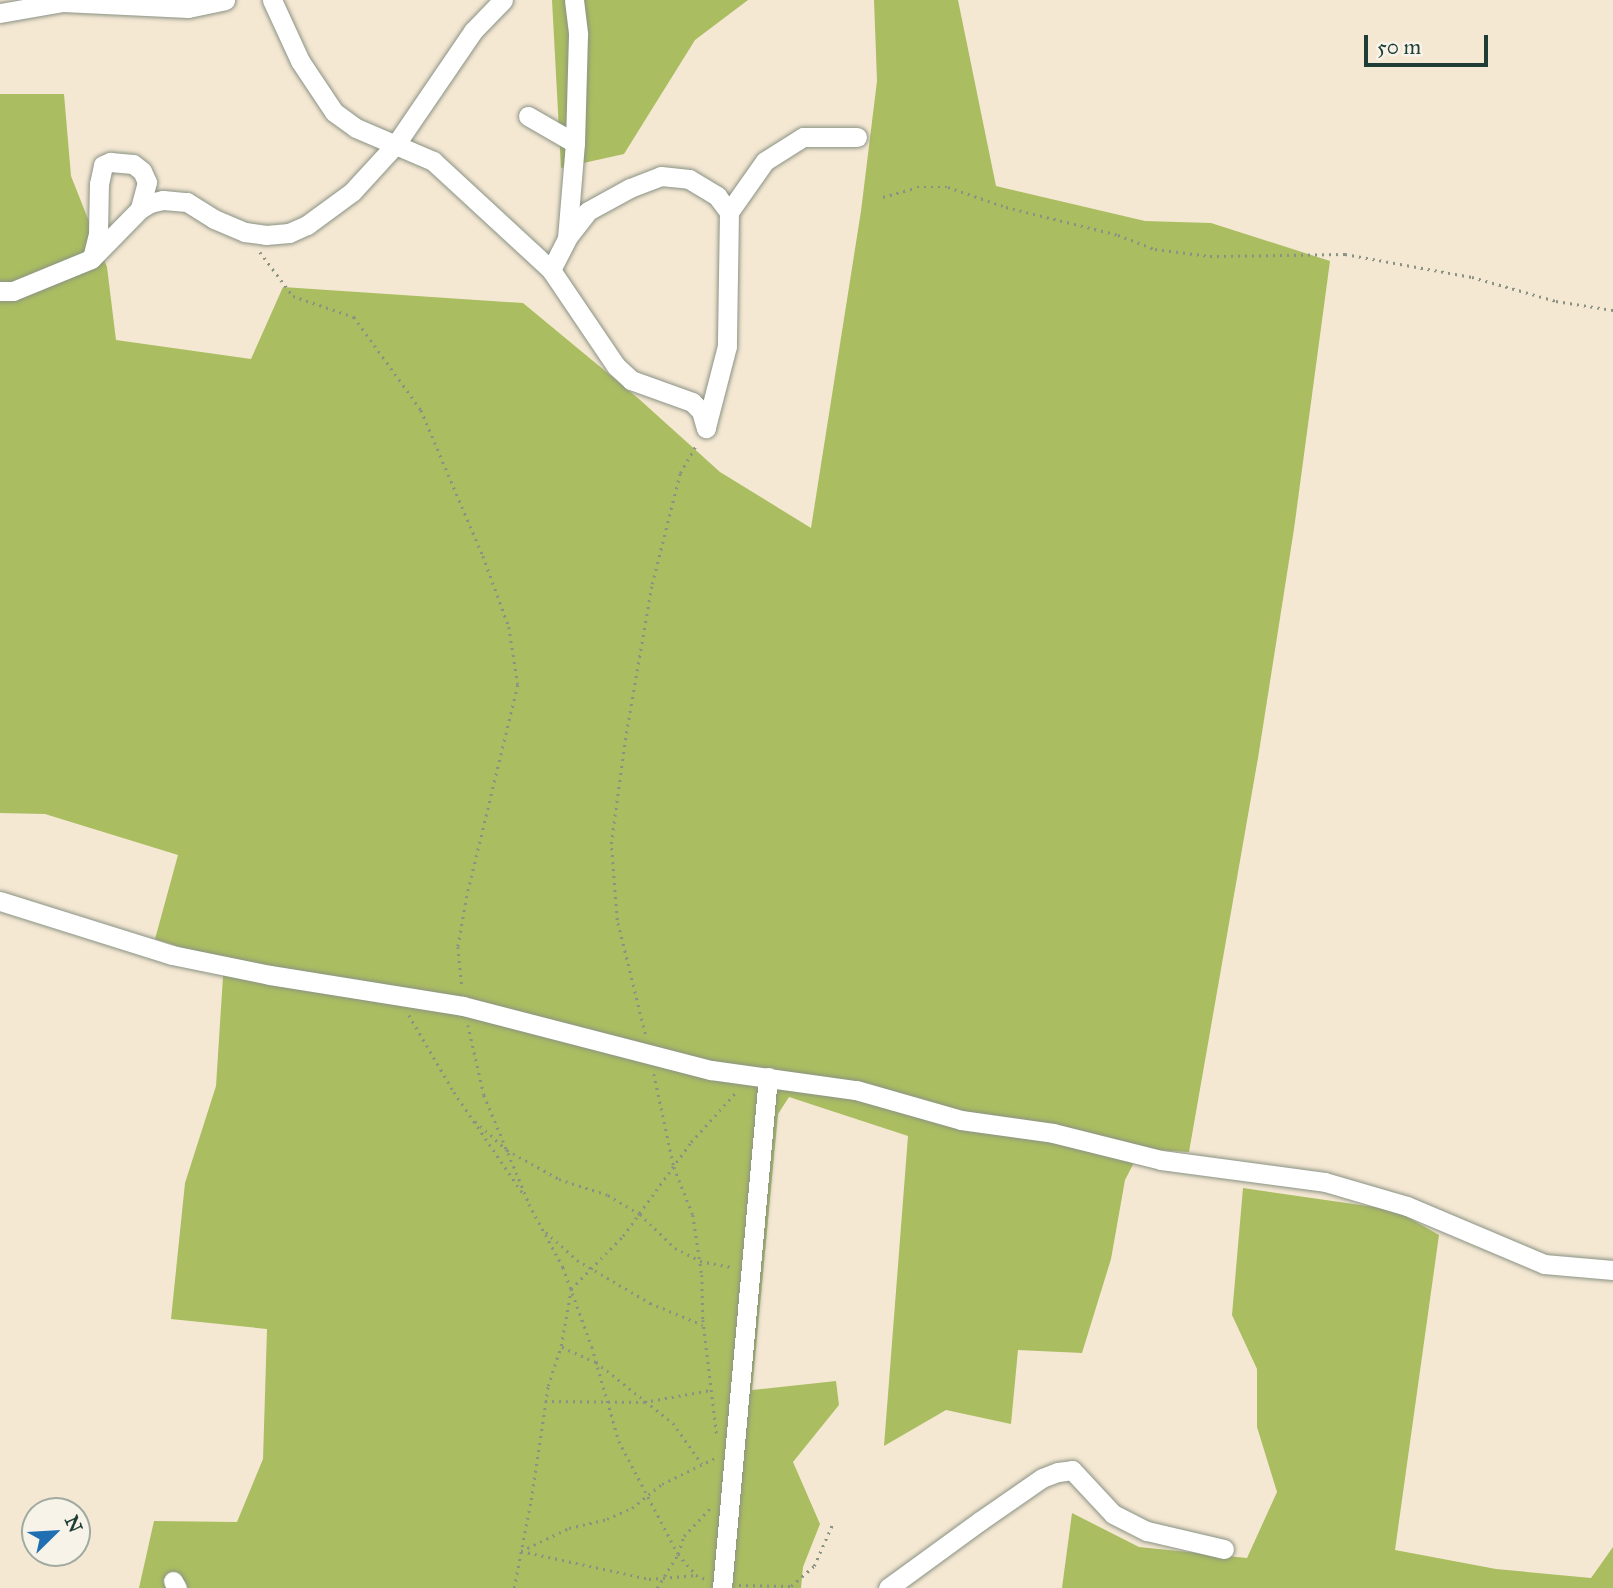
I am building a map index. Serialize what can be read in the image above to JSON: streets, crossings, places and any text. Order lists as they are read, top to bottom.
{
  "scale_bar": "50 m",
  "north": "top right"
}
